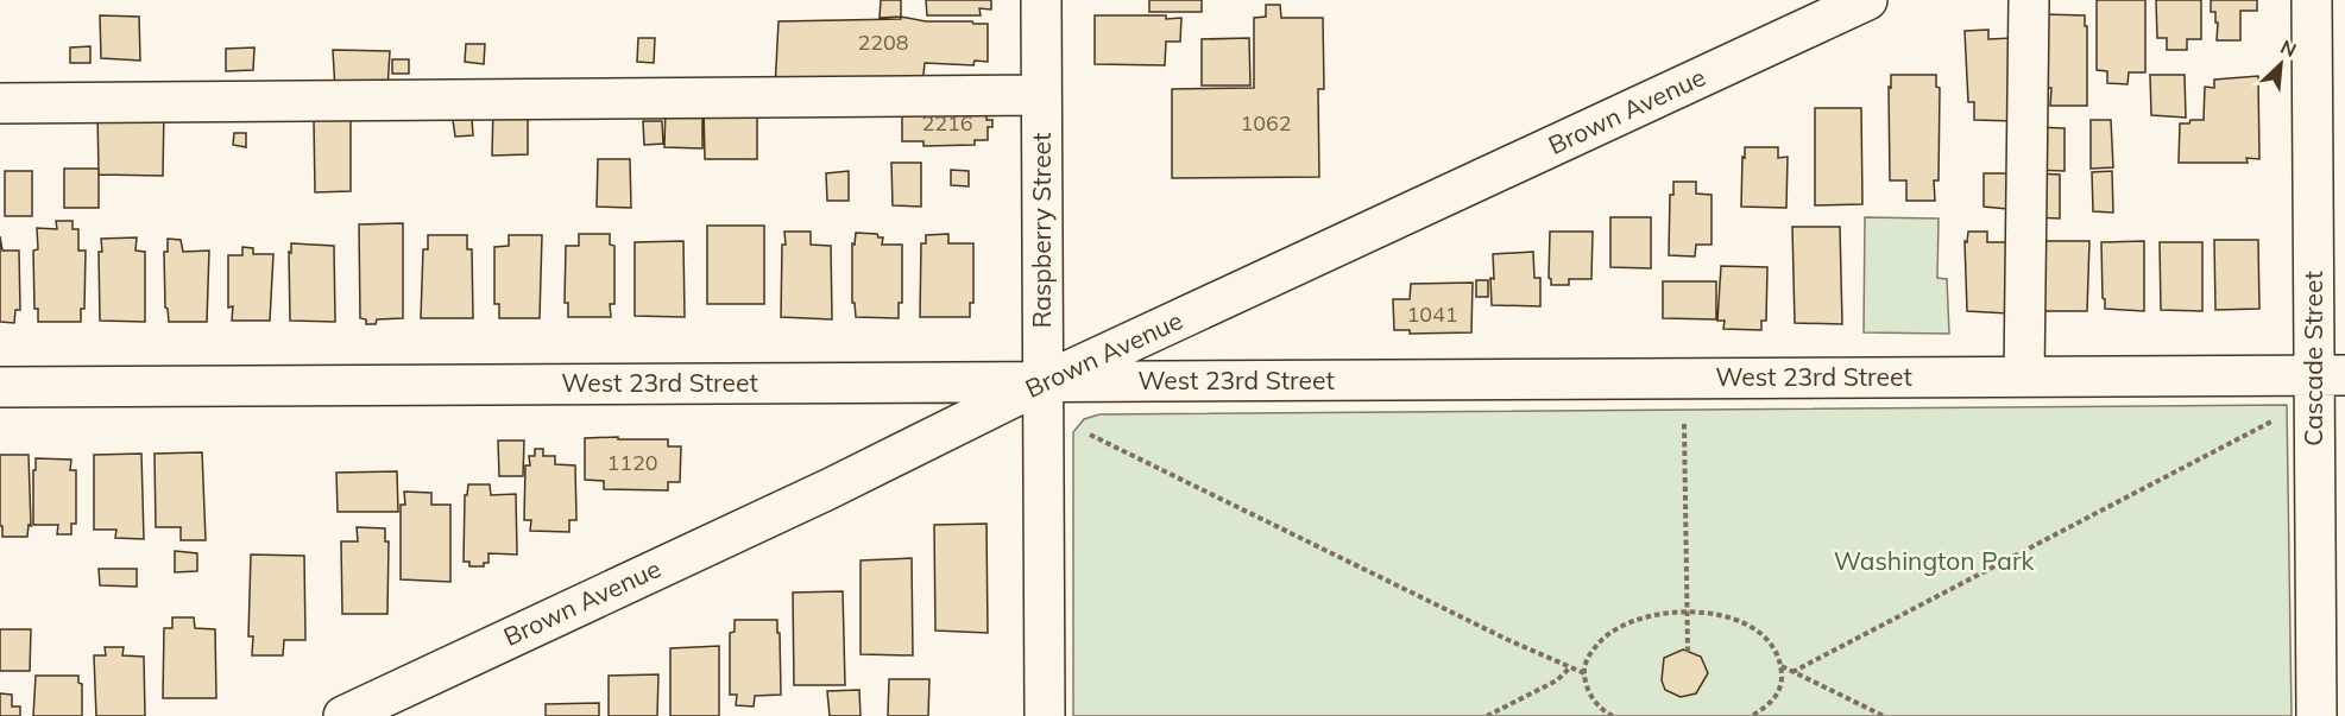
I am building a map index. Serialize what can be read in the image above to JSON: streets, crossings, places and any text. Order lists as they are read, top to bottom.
{
  "streets": {
    "street": [
      "Brown Avenue",
      "Raspberry Street",
      "Cascade Street",
      "West 23rd Street"
    ]
  },
  "crossings": [
    ["Brown Avenue", "Raspberry Street"],
    ["Brown Avenue", "West 23rd Street"],
    ["Raspberry Street", "West 23rd Street"],
    ["Cascade Street", "West 23rd Street"]
  ],
  "parks": ["Washington Park"],
  "house_numbers": [
    "2208",
    "2216",
    "1062",
    "1041",
    "1120"
  ],
  "north": "top right"
}
